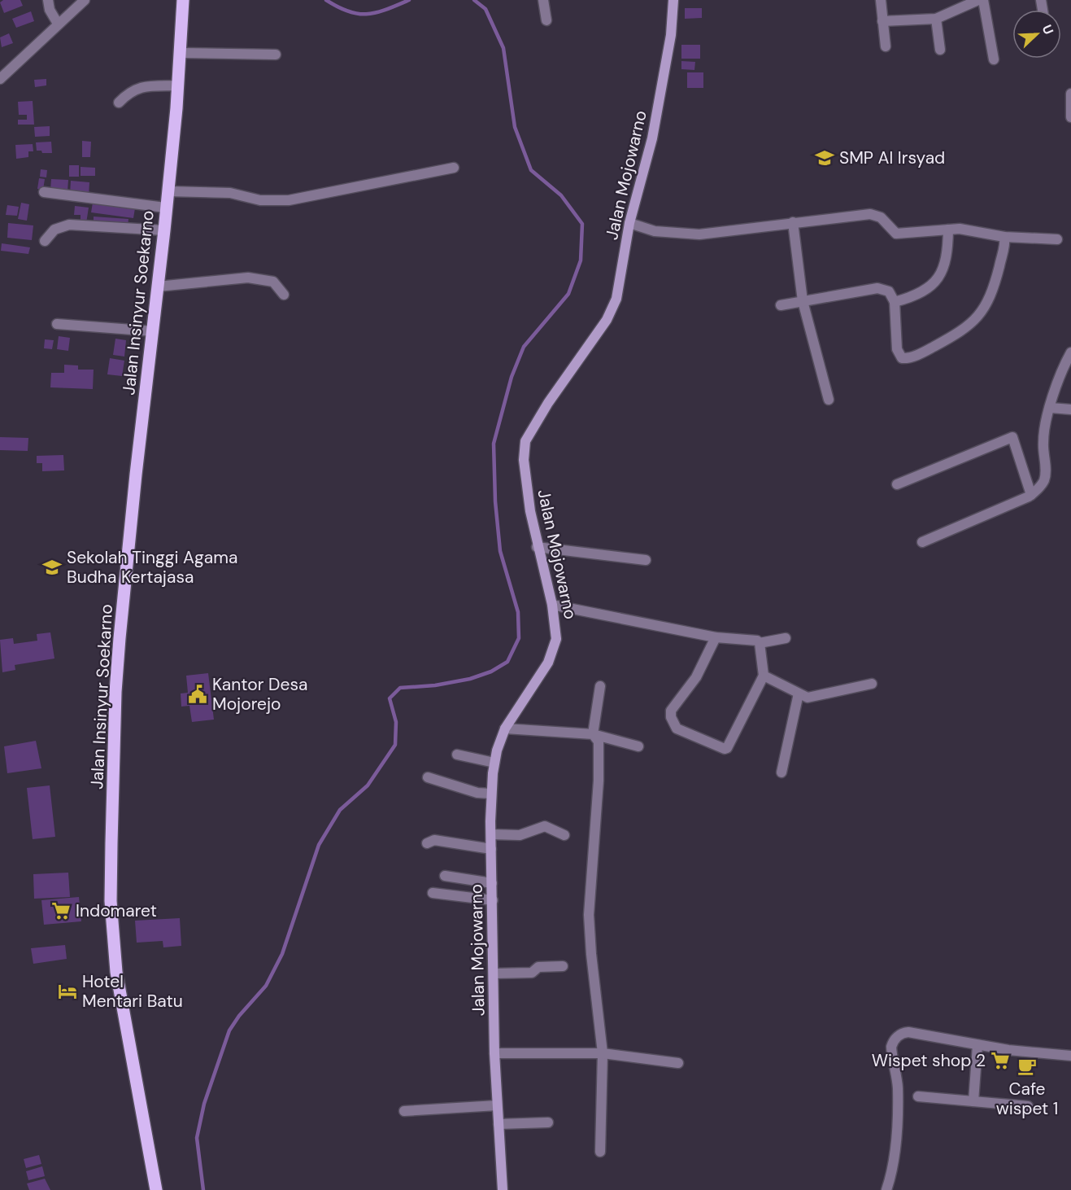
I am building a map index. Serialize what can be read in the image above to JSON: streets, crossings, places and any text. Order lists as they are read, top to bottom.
{
  "streets": {
    "main road": ["Jalan Insinyur Soekarno"],
    "street": ["Jalan Mojowarno"]
  },
  "places": {
    "school or university": ["SMP Al Irsyad", "Sekolah Tinggi Agama Budha Kertajasa"],
    "public building": ["Kantor Desa Mojorejo"],
    "supermarket": ["Indomaret", "Wispet shop 2"],
    "hotel": ["Hotel Mentari Batu"],
    "cafe": ["Cafe wispet 1"]
  },
  "north": "top right"
}
